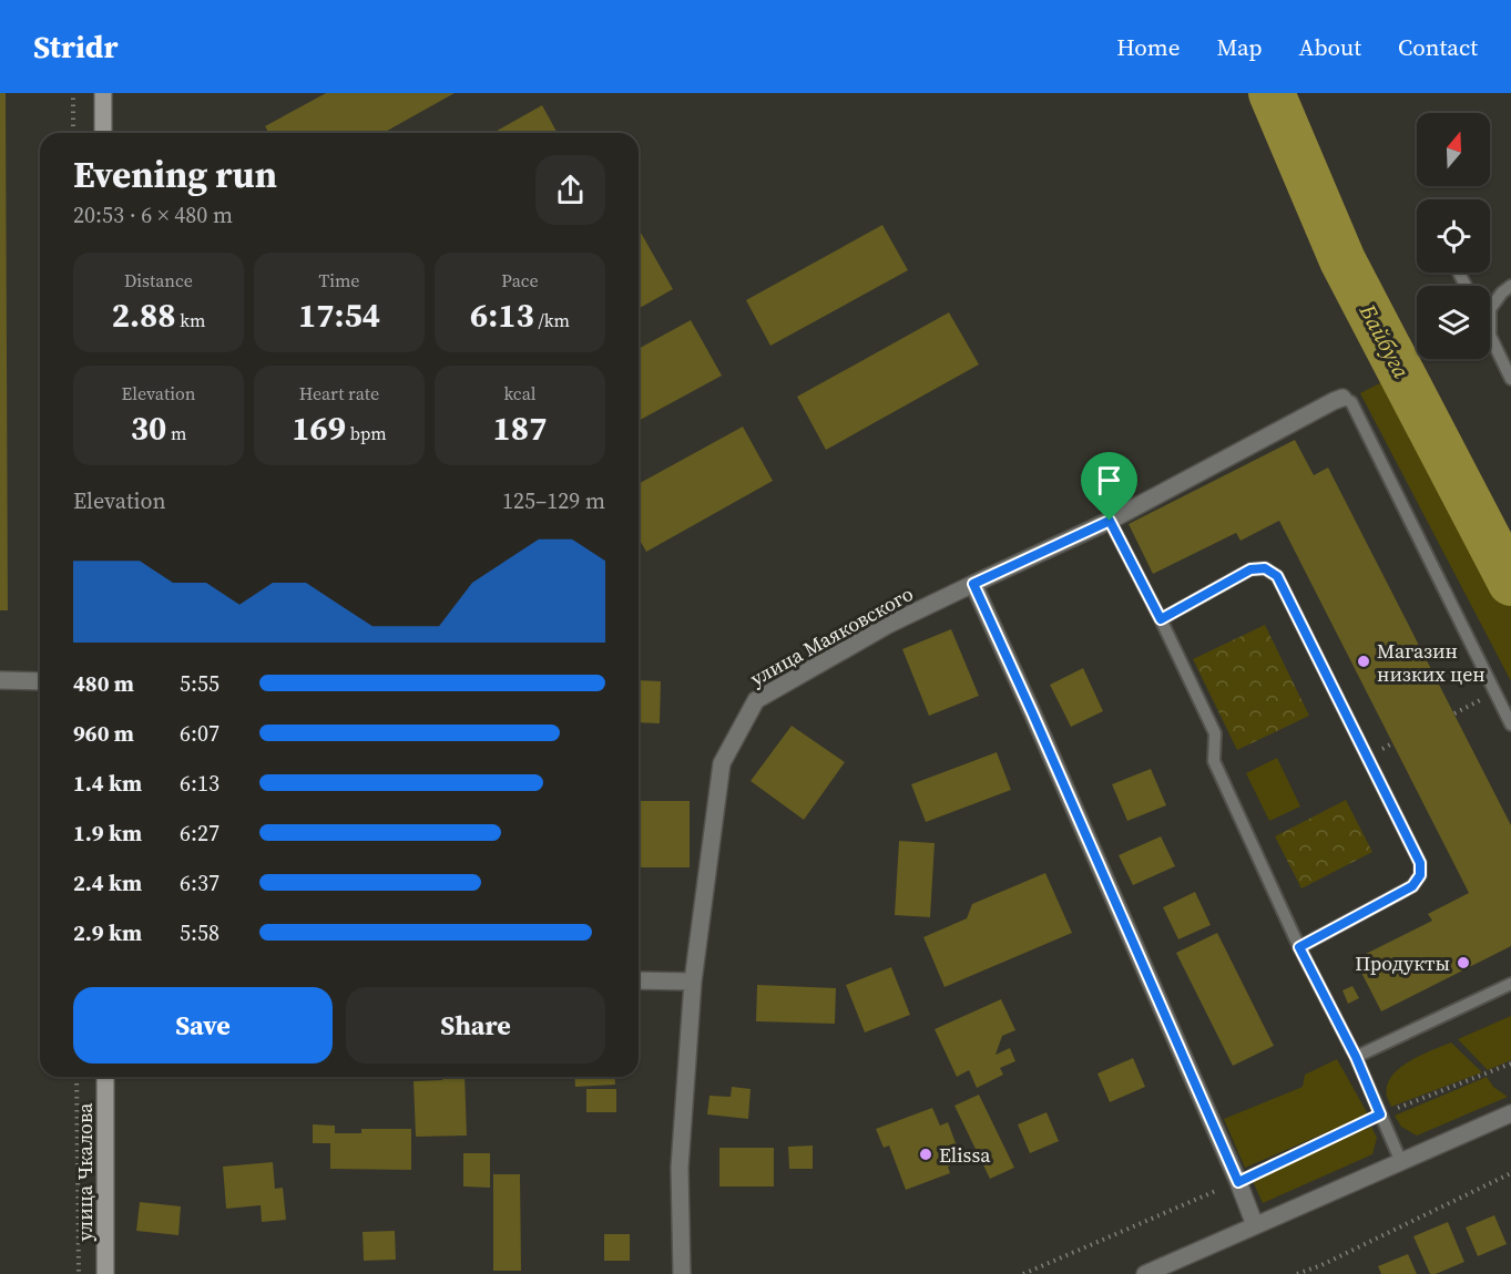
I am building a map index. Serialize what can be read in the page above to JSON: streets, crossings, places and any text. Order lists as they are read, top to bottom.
{
  "streets": {
    "main road": ["улица Чкалова"],
    "street": ["улица Маяковского"]
  },
  "water": ["Байбуга"],
  "places": ["Магазин низких цен", "Продукты", "Elissa"],
  "north": "top",
  "page": {
    "header": "Stridr",
    "nav": [
      "Home",
      "Map",
      "About",
      "Contact"
    ],
    "heading": ["Evening run", "20:53 · 6 × 480 m"],
    "stats": [
      ["Distance", "2.88 km"],
      ["Time", "17:54"],
      ["Pace", "6:13 /km"],
      ["Elevation", "30 m"],
      ["Heart rate", "169 bpm"],
      ["kcal", "187"]
    ],
    "chart": ["Elevation", "125–129 m"],
    "list": [
      {
        "name": "480 m",
        "note": "5:55"
      },
      {
        "name": "960 m",
        "note": "6:07"
      },
      {
        "name": "1.4 km",
        "note": "6:13"
      },
      {
        "name": "1.9 km",
        "note": "6:27"
      },
      {
        "name": "2.4 km",
        "note": "6:37"
      },
      {
        "name": "2.9 km",
        "note": "5:58"
      }
    ],
    "buttons": ["Save", "Share"]
  }
}
